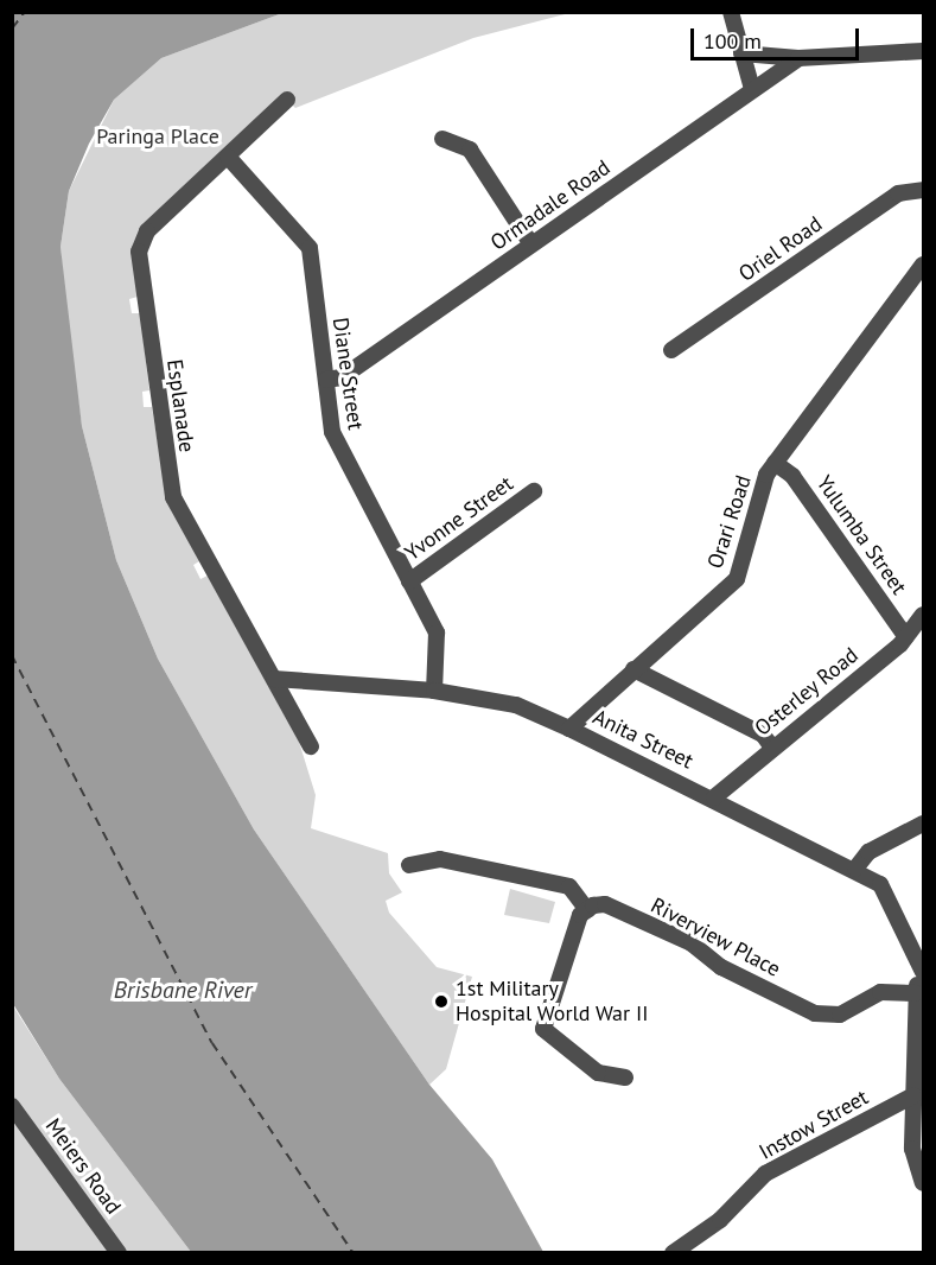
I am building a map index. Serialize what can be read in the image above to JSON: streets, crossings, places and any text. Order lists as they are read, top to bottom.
{
  "streets": {
    "street": [
      "Ormadale Road",
      "Oriel Road",
      "Diane Street",
      "Esplanade",
      "Yvonne Street",
      "Orari Road",
      "Yulumba Street",
      "Osterley Road",
      "Anita Street",
      "Riverview Place",
      "Instow Street",
      "Meiers Road"
    ]
  },
  "crossings": [
    ["Ormadale Road", "Diane Street"],
    ["Diane Street", "Esplanade"],
    ["Diane Street", "Yvonne Street"],
    ["Diane Street", "Anita Street"],
    ["Esplanade", "Anita Street"],
    ["Orari Road", "Yulumba Street"],
    ["Orari Road", "Anita Street"],
    ["Yulumba Street", "Osterley Road"],
    ["Osterley Road", "Anita Street"]
  ],
  "water": ["Brisbane River"],
  "parks": ["Paringa Place"],
  "places": ["1st Military Hospital World War II"],
  "scale_bar": "100 m"
}
